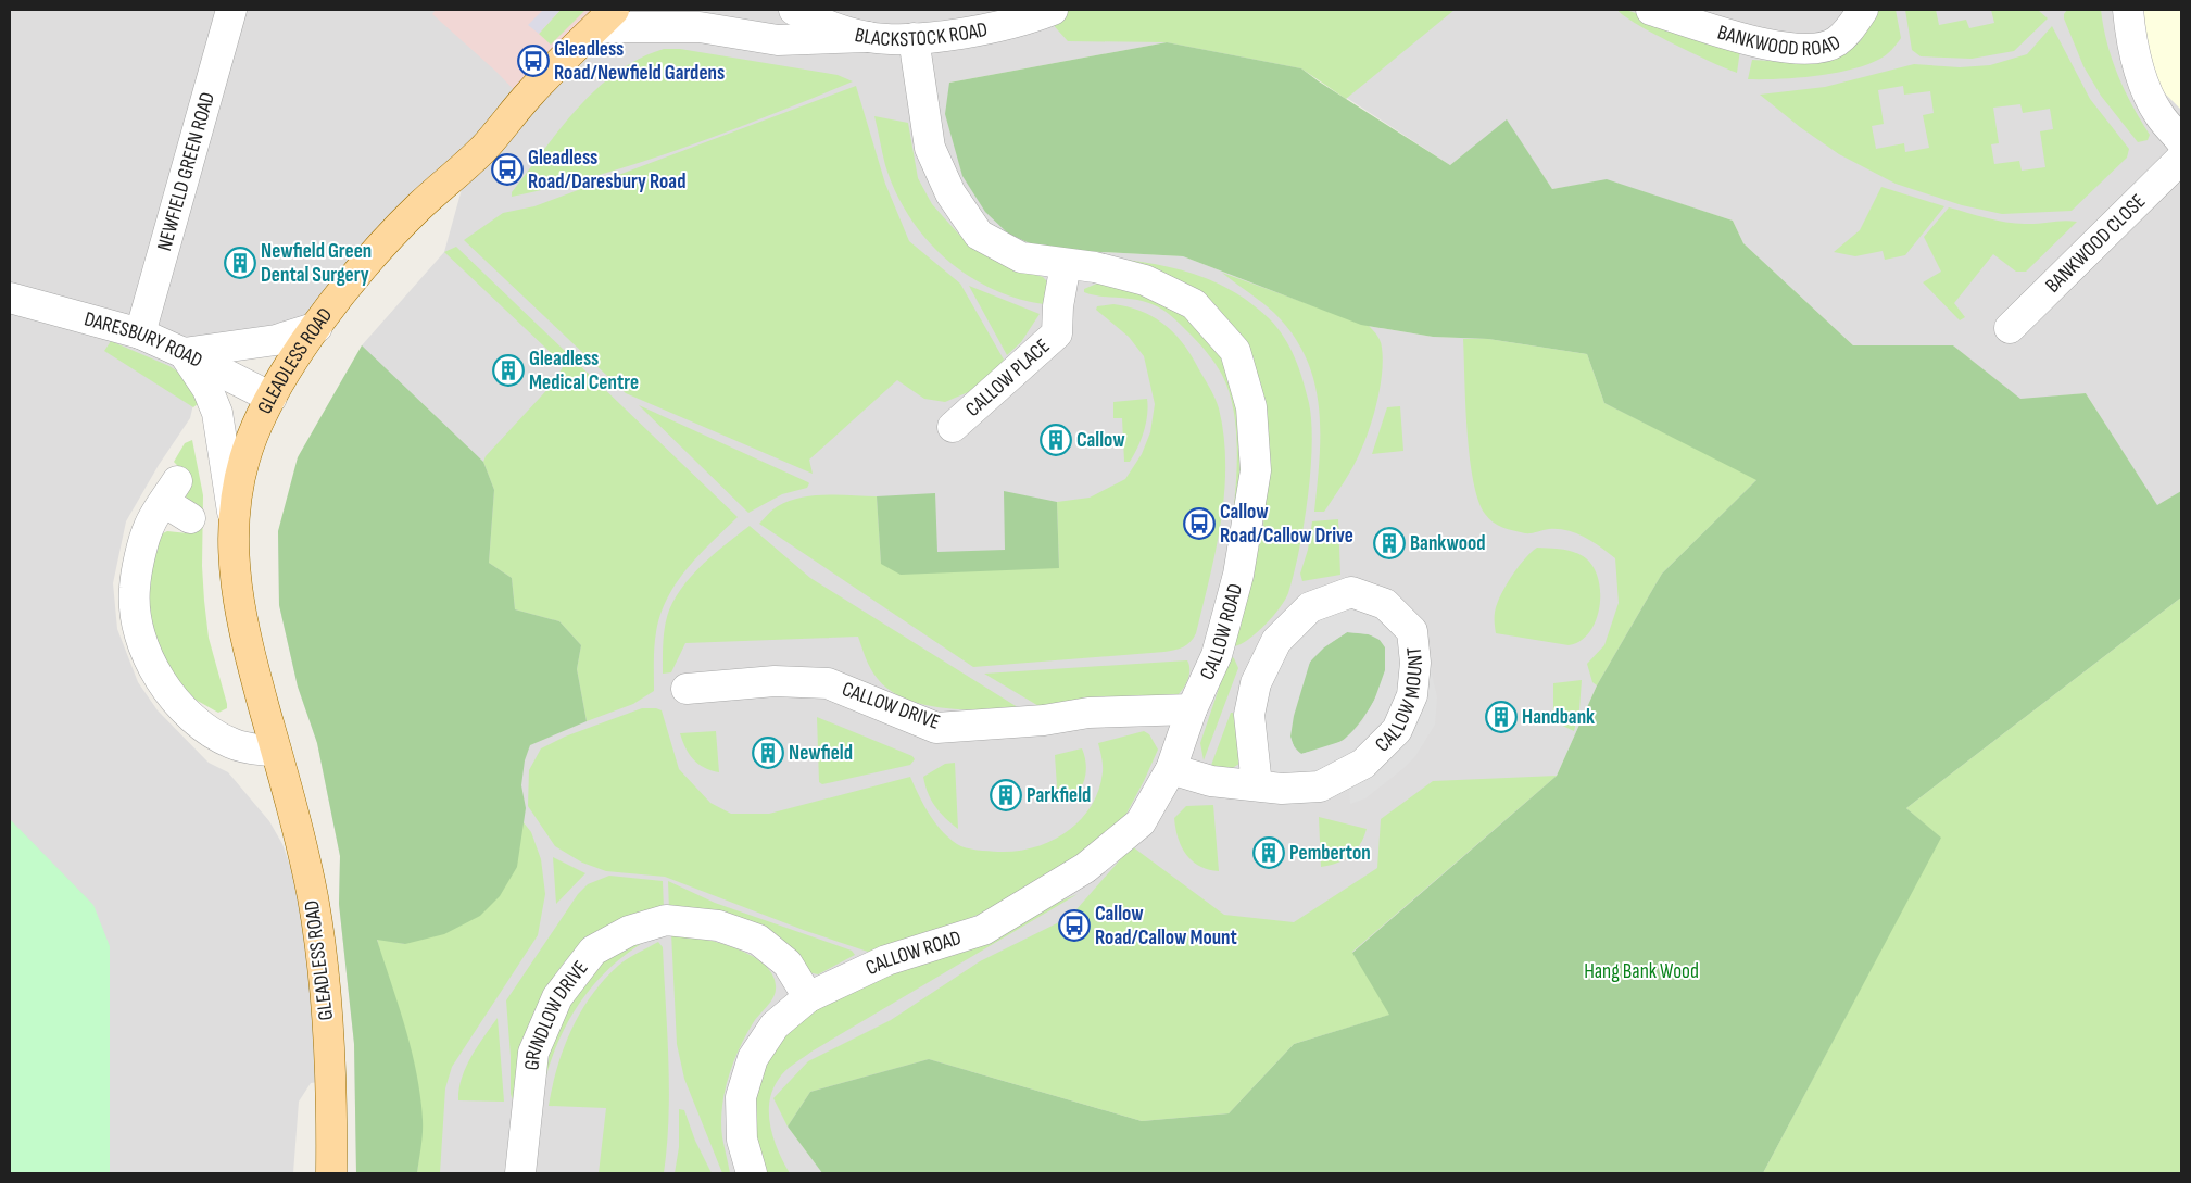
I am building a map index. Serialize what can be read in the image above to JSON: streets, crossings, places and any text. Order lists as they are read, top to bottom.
{
  "streets": {
    "main road": ["GLEADLESS ROAD"],
    "street": [
      "BLACKSTOCK ROAD",
      "BANKWOOD ROAD",
      "NEWFIELD GREEN ROAD",
      "BANKWOOD CLOSE",
      "DARESBURY ROAD",
      "CALLOW PLACE",
      "CALLOW ROAD",
      "CALLOW MOUNT",
      "CALLOW DRIVE",
      "GRINDLOW DRIVE"
    ]
  },
  "crossings": [
    ["BLACKSTOCK ROAD", "CALLOW ROAD"],
    ["NEWFIELD GREEN ROAD", "DARESBURY ROAD"],
    ["DARESBURY ROAD", "GLEADLESS ROAD"],
    ["CALLOW PLACE", "CALLOW ROAD"],
    ["CALLOW ROAD", "CALLOW MOUNT"],
    ["CALLOW ROAD", "CALLOW DRIVE"],
    ["CALLOW ROAD", "GRINDLOW DRIVE"]
  ],
  "parks": ["Hang Bank Wood"],
  "places": {
    "bus stop": [
      "Gleadless Road/Newfield Gardens",
      "Gleadless Road/Daresbury Road",
      "Callow Road/Callow Drive",
      "Callow Road/Callow Mount"
    ],
    "building": [
      "Newfield Green Dental Surgery",
      "Gleadless Medical Centre",
      "Callow",
      "Bankwood",
      "Handbank",
      "Newfield",
      "Parkfield",
      "Pemberton"
    ]
  }
}
